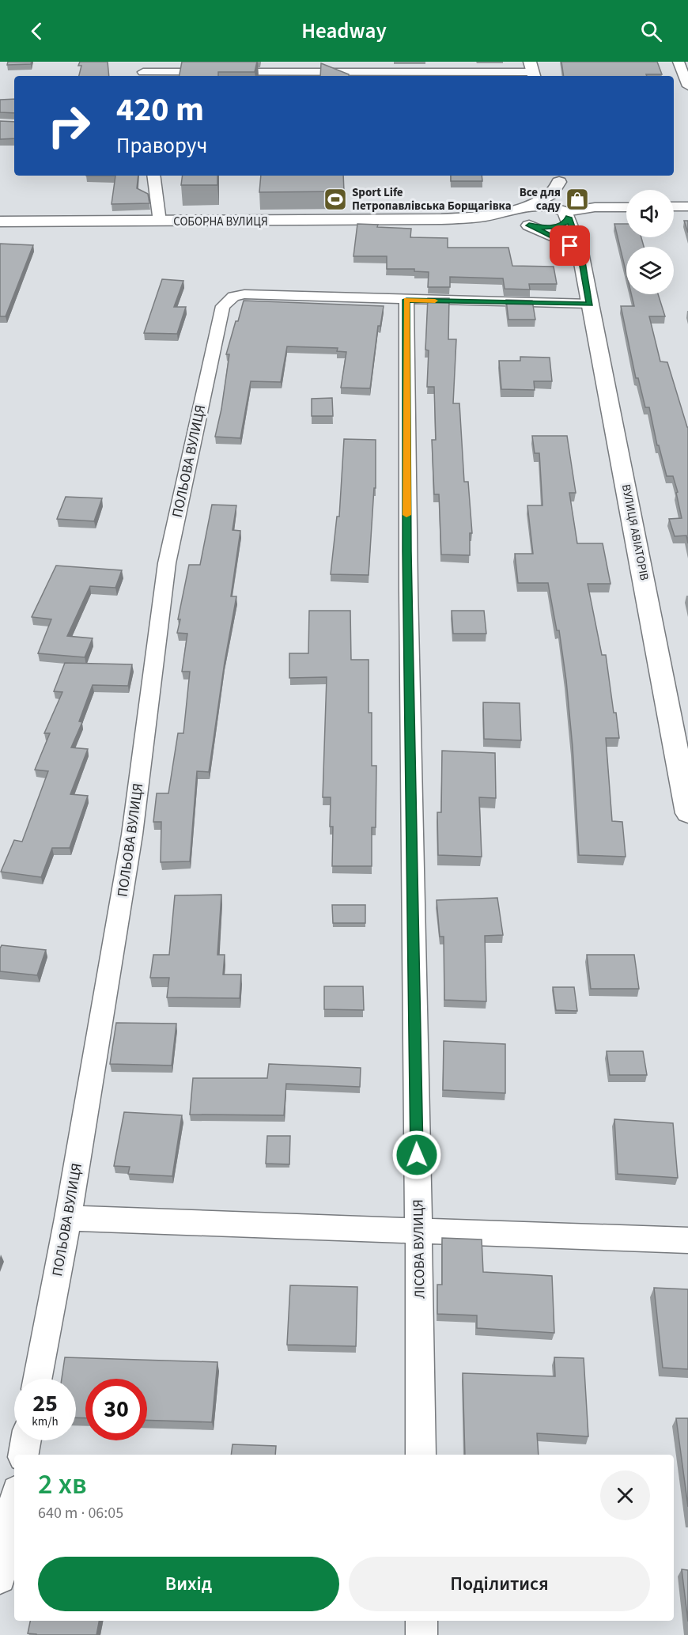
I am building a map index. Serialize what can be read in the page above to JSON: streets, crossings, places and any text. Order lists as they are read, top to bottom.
{
  "streets": {
    "main road": ["СОБОРНА ВУЛИЦЯ", "ВУЛИЦЯ АВІАТОРІВ"],
    "street": ["ПОЛЬОВА ВУЛИЦЯ", "ЛІСОВА ВУЛИЦЯ"]
  },
  "crossings": [
    ["ПОЛЬОВА ВУЛИЦЯ", "ЛІСОВА ВУЛИЦЯ"]
  ],
  "places": {
    "sports": ["Sport Life Петропавлівська Борщагівка"],
    "shop": ["Все для саду"]
  },
  "page": {
    "header": "Headway",
    "turn": ["420 m", "Праворуч"],
    "speed": "25 km/h",
    "limit": "30",
    "heading": ["2 хв", "640 m · 06:05"],
    "buttons": ["Вихід", "Поділитися"]
  }
}
